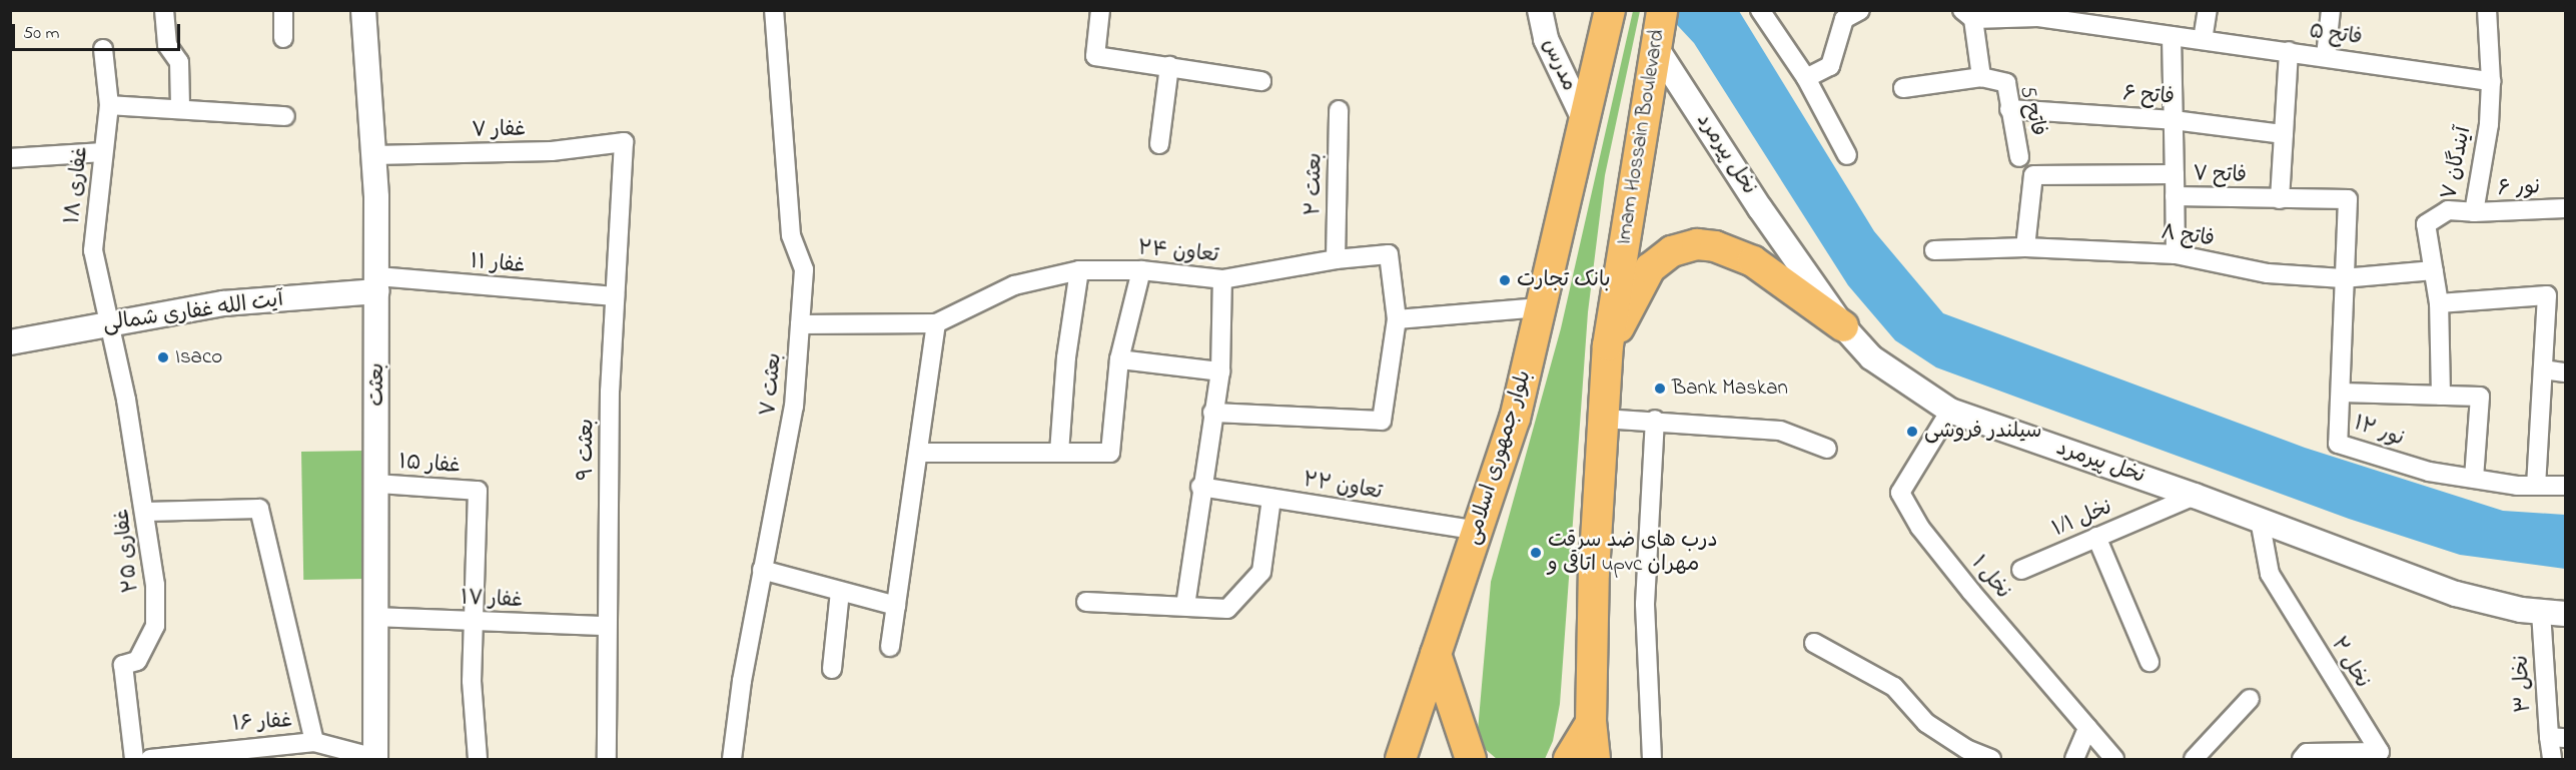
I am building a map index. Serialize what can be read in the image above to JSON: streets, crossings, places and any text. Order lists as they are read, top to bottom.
{
  "streets": {
    "main road": ["Imam Hossain Boulevard", "بلوار جمهوری اسلامی"],
    "street": [
      "فاتح ۵",
      "مدرس",
      "فاتح ۶",
      "فاتح 5",
      "غفار ۷",
      "نخل پیرمرد",
      "آیندگان ۷",
      "فاتح ۷",
      "بعثت ۲",
      "غفاری ۱۸",
      "نور ۶",
      "فاتح ۸",
      "تعاون ۲۴",
      "غفار ۱۱",
      "آیت الله غفاری شمالی",
      "بعثت",
      "بعثت ۷",
      "نور ۱۲",
      "بعثت ۹",
      "غفار ۱۵",
      "تعاون ۲۲",
      "نخل ۱/۱",
      "غفاری ۲۵",
      "نخل ۱",
      "غفار ۱۷",
      "نخل ۲",
      "نخل ۳",
      "غفار ۱۶"
    ]
  },
  "crossings": [
    ["فاتح ۵", "آیندگان ۷"],
    ["مدرس", "بلوار جمهوری اسلامی"],
    ["فاتح ۶", "فاتح 5"],
    ["غفار ۷", "بعثت"],
    ["غفار ۷", "بعثت ۹"],
    ["Imam Hossain Boulevard", "نخل پیرمرد"],
    ["نخل پیرمرد", "نخل ۱/۱"],
    ["نخل پیرمرد", "نخل ۱"],
    ["نخل پیرمرد", "نخل ۲"],
    ["نخل پیرمرد", "نخل ۳"],
    ["آیندگان ۷", "نور ۶"],
    ["آیندگان ۷", "فاتح ۸"],
    ["فاتح ۷", "فاتح ۸"],
    ["فاتح ۷", "نور ۱۲"],
    ["بعثت ۲", "تعاون ۲۴"],
    ["غفاری ۱۸", "آیت الله غفاری شمالی"],
    ["غفاری ۱۸", "غفاری ۲۵"],
    ["فاتح ۸", "نور ۱۲"],
    ["تعاون ۲۴", "بعثت ۷"],
    ["غفار ۱۱", "آیت الله غفاری شمالی"],
    ["غفار ۱۱", "بعثت"],
    ["غفار ۱۱", "بعثت ۹"],
    ["آیت الله غفاری شمالی", "بعثت"],
    ["آیت الله غفاری شمالی", "غفاری ۲۵"],
    ["بعثت", "غفار ۱۵"],
    ["بعثت", "غفار ۱۷"],
    ["بعثت", "غفار ۱۶"],
    ["بعثت ۹", "غفار ۱۷"],
    ["بلوار جمهوری اسلامی", "تعاون ۲۲"],
    ["غفار ۱۵", "غفار ۱۷"]
  ],
  "places": [
    "بانک تجارت",
    "Isaco",
    "Bank Maskan",
    "سیلندر فروشی",
    "درب های ضد سرقت اتاقی و upvc مهران"
  ],
  "scale_bar": "50 m"
}
